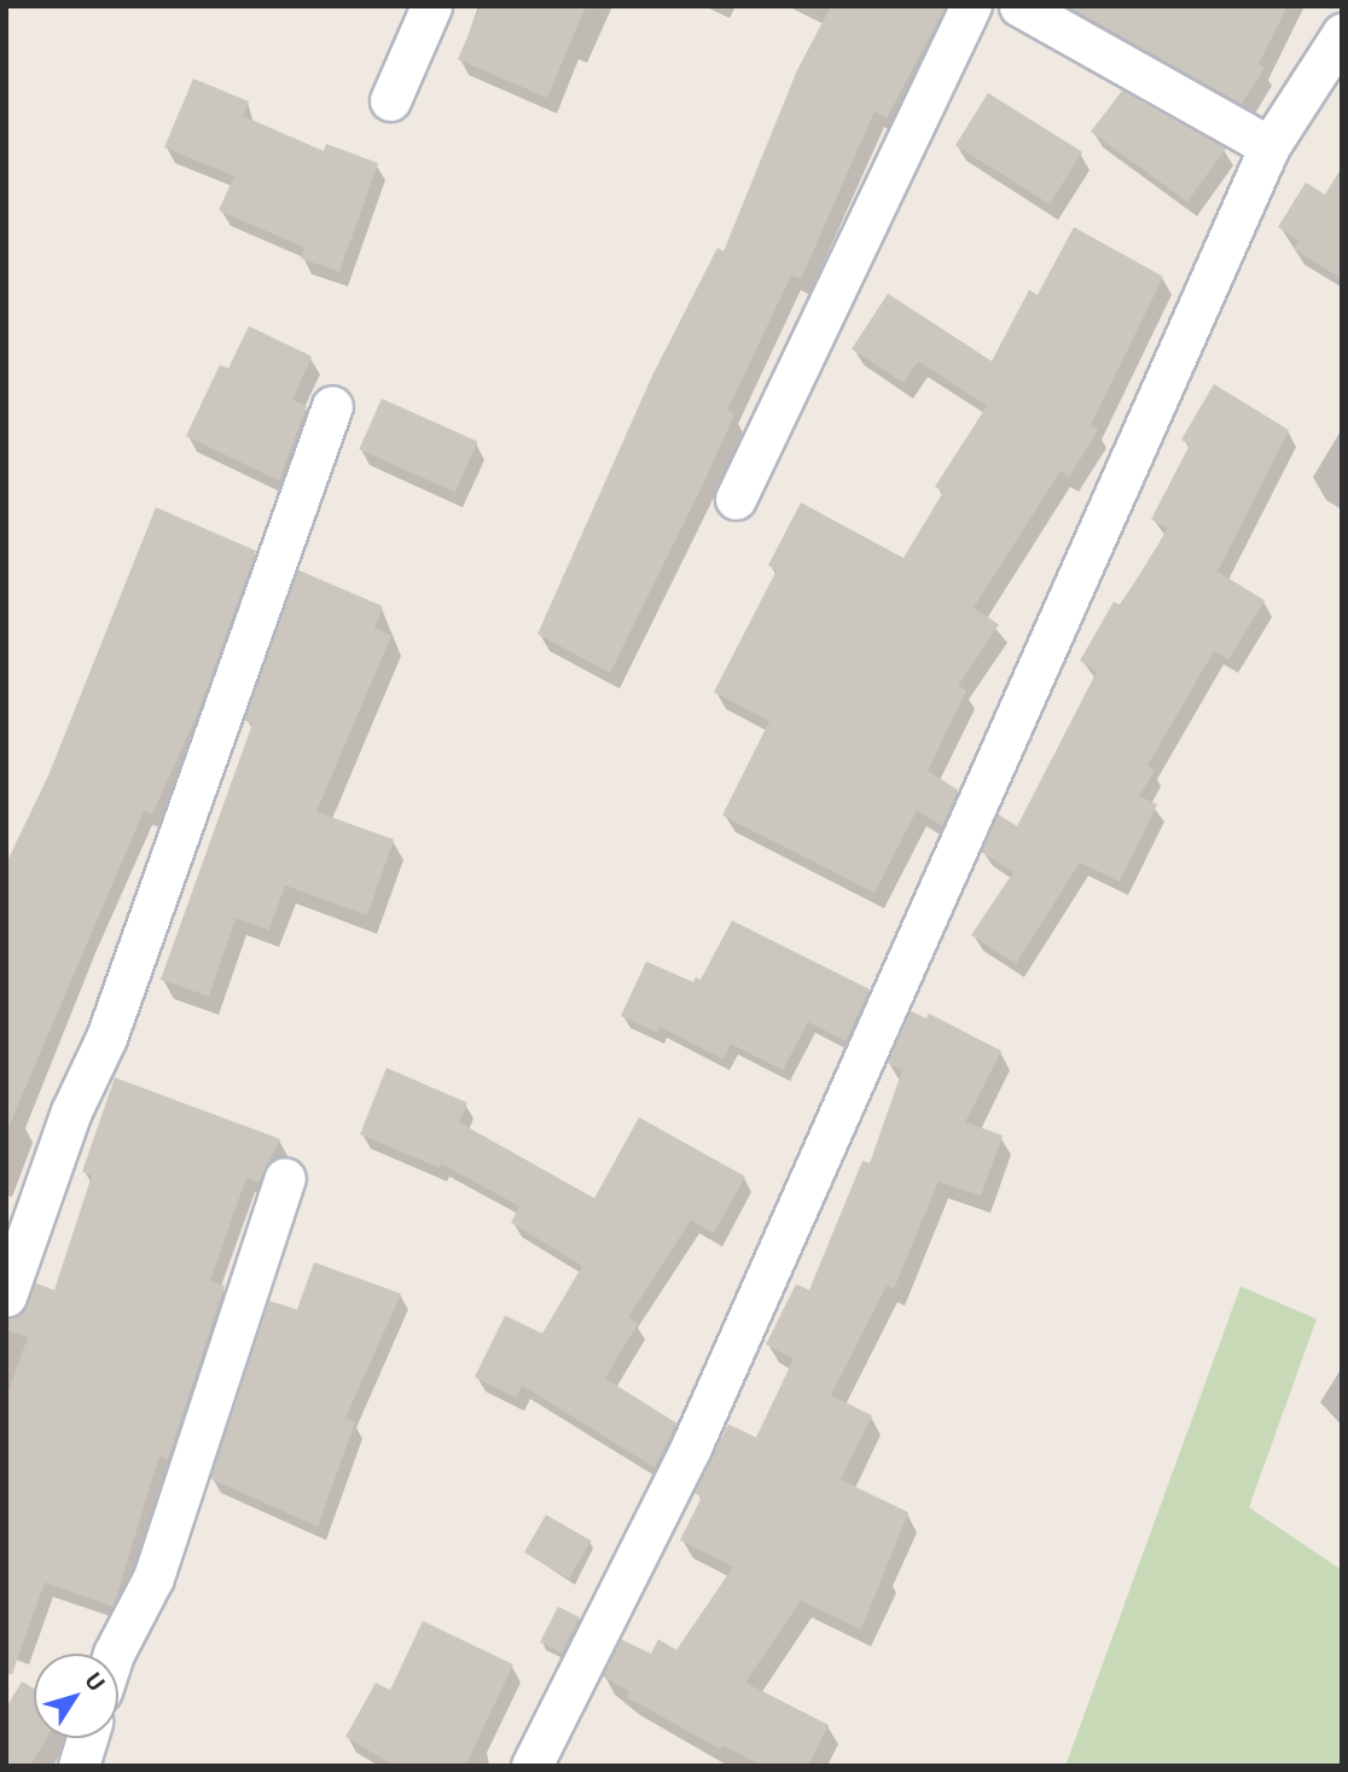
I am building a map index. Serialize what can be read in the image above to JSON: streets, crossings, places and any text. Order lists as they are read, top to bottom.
{
  "north": "top right"
}
